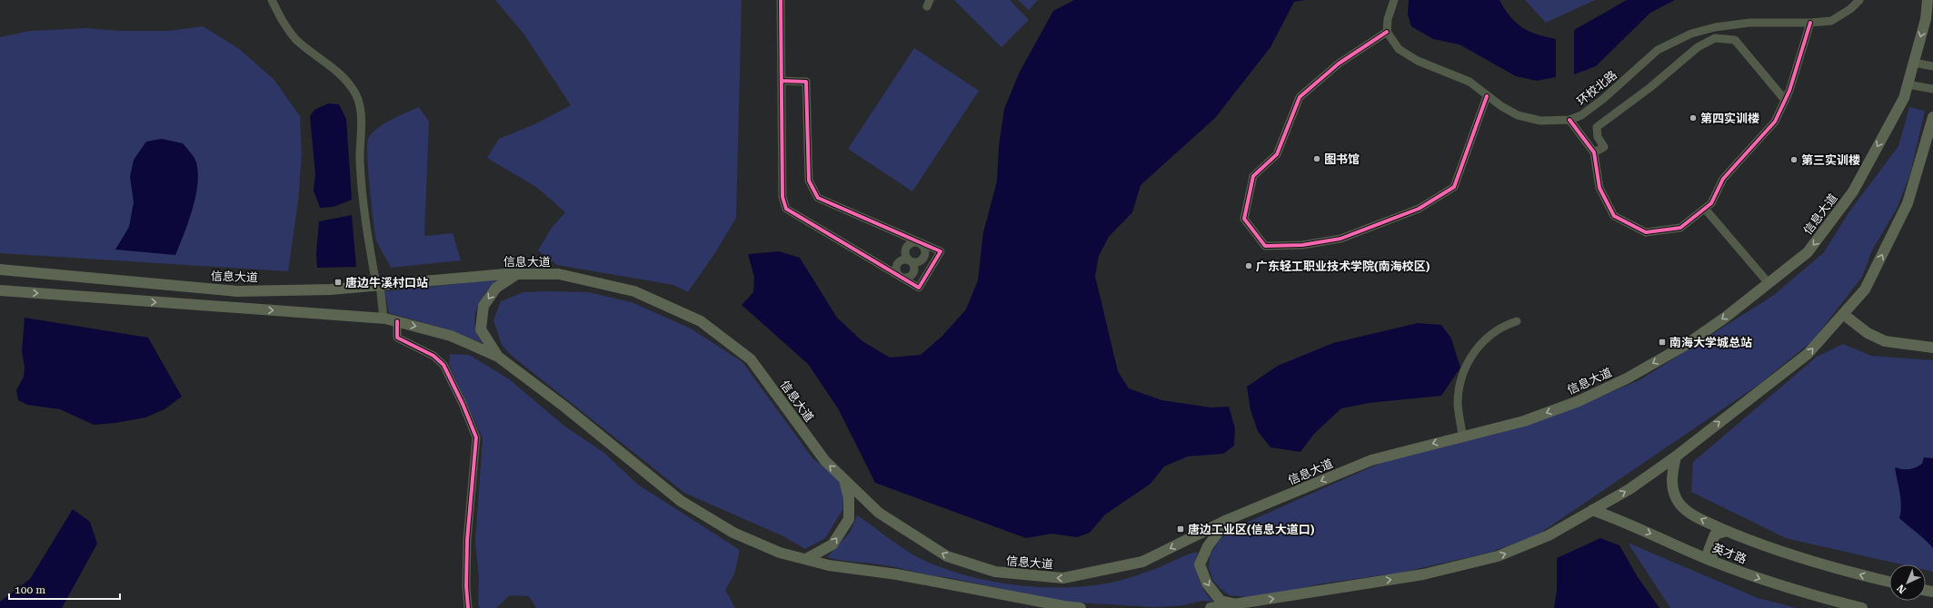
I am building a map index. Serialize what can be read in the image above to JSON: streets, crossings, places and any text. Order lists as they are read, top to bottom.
{
  "streets": {
    "main road": ["信息大道", "英才路"],
    "street": ["环校北路"]
  },
  "one_way": ["信息大道"],
  "places": {
    "other": [
      "第四实训楼",
      "图书馆",
      "第三实训楼",
      "广东轻工职业技术学院(南海校区)"
    ],
    "transit": ["唐边牛溪村口站", "南海大学城总站", "唐边工业区(信息大道口)"]
  },
  "scale_bar": "100 m",
  "north": "bottom left"
}
